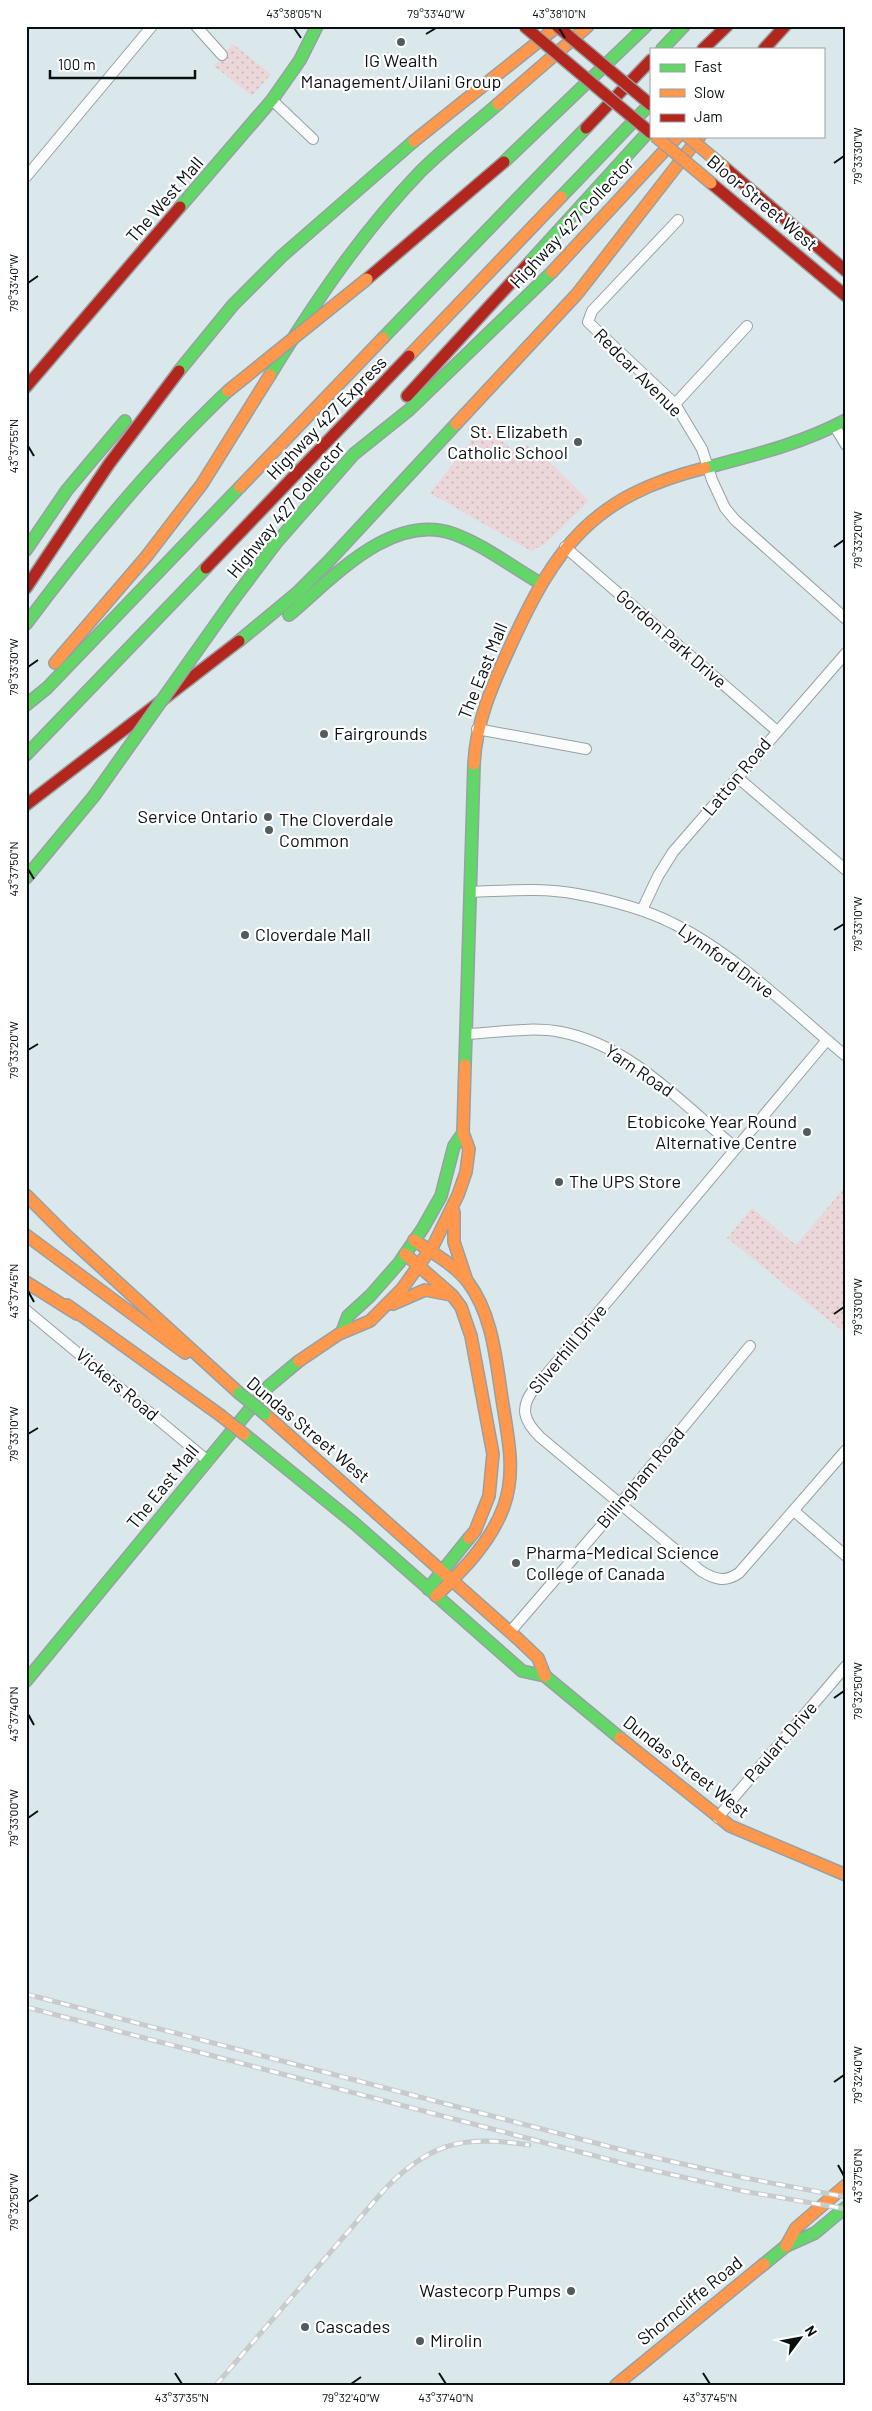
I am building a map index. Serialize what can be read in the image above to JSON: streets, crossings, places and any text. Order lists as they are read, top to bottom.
{
  "streets": {
    "main road": [
      "The West Mall",
      "Bloor Street West",
      "Highway 427 Collector",
      "Highway 427 Express",
      "The East Mall",
      "Dundas Street West",
      "Shorncliffe Road"
    ],
    "street": [
      "Redcar Avenue",
      "Gordon Park Drive",
      "Latton Road",
      "Lynnford Drive",
      "Yarn Road",
      "Silverhill Drive",
      "Vickers Road",
      "Billingham Road",
      "Paulart Drive"
    ]
  },
  "crossings": [
    ["Redcar Avenue", "The East Mall"],
    ["Gordon Park Drive", "The East Mall"],
    ["Gordon Park Drive", "Latton Road"],
    ["The East Mall", "Lynnford Drive"],
    ["The East Mall", "Yarn Road"],
    ["The East Mall", "Vickers Road"],
    ["Latton Road", "Lynnford Drive"],
    ["Lynnford Drive", "Silverhill Drive"],
    ["Yarn Road", "Silverhill Drive"],
    ["Silverhill Drive", "Billingham Road"],
    ["Dundas Street West", "Billingham Road"],
    ["Dundas Street West", "Paulart Drive"]
  ],
  "places": [
    "IG Wealth Management/Jilani Group",
    "St. Elizabeth Catholic School",
    "Fairgrounds",
    "Service Ontario",
    "The Cloverdale Common",
    "Cloverdale Mall",
    "Etobicoke Year Round Alternative Centre",
    "The UPS Store",
    "Pharma-Medical Science College of Canada",
    "Wastecorp Pumps",
    "Cascades",
    "Mirolin"
  ],
  "legend": ["Fast", "Slow", "Jam"],
  "scale_bar": "100 m",
  "north": "top right",
  "coordinates": [
    "43°38'05\"N",
    "79°33'40\"W",
    "43°38'10\"N",
    "79°33'30\"W",
    "43°37'55\"N",
    "79°33'20\"W",
    "43°37'50\"N",
    "79°33'10\"W",
    "43°37'45\"N",
    "79°33'00\"W",
    "79°32'50\"W",
    "43°37'40\"N",
    "79°32'40\"W",
    "43°37'35\"N"
  ]
}
